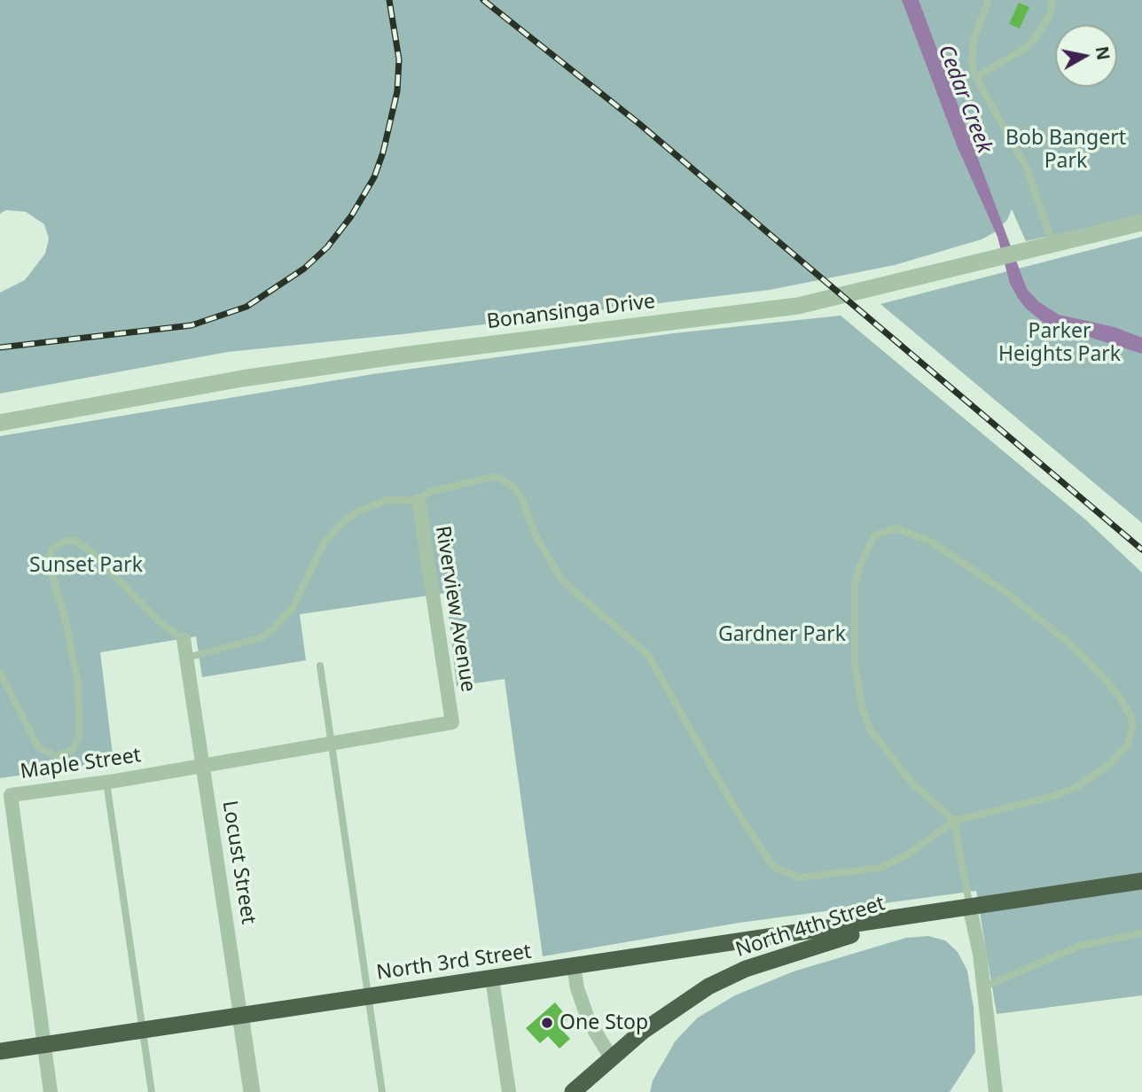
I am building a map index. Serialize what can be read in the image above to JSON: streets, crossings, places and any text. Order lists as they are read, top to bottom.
{
  "streets": {
    "highway": ["North 4th Street", "North 3rd Street"],
    "street": [
      "Bonansinga Drive",
      "Riverview Avenue",
      "Maple Street",
      "Locust Street"
    ]
  },
  "crossings": [
    ["Riverview Avenue", "Maple Street"],
    ["Maple Street", "Locust Street"],
    ["Maple Street", "North 3rd Street"],
    ["Locust Street", "North 3rd Street"],
    ["North 4th Street", "North 3rd Street"]
  ],
  "water": ["Cedar Creek"],
  "parks": [
    "Bob Bangert Park",
    "Parker Heights Park",
    "Sunset Park",
    "Gardner Park"
  ],
  "places": ["One Stop"],
  "north": "right"
}
